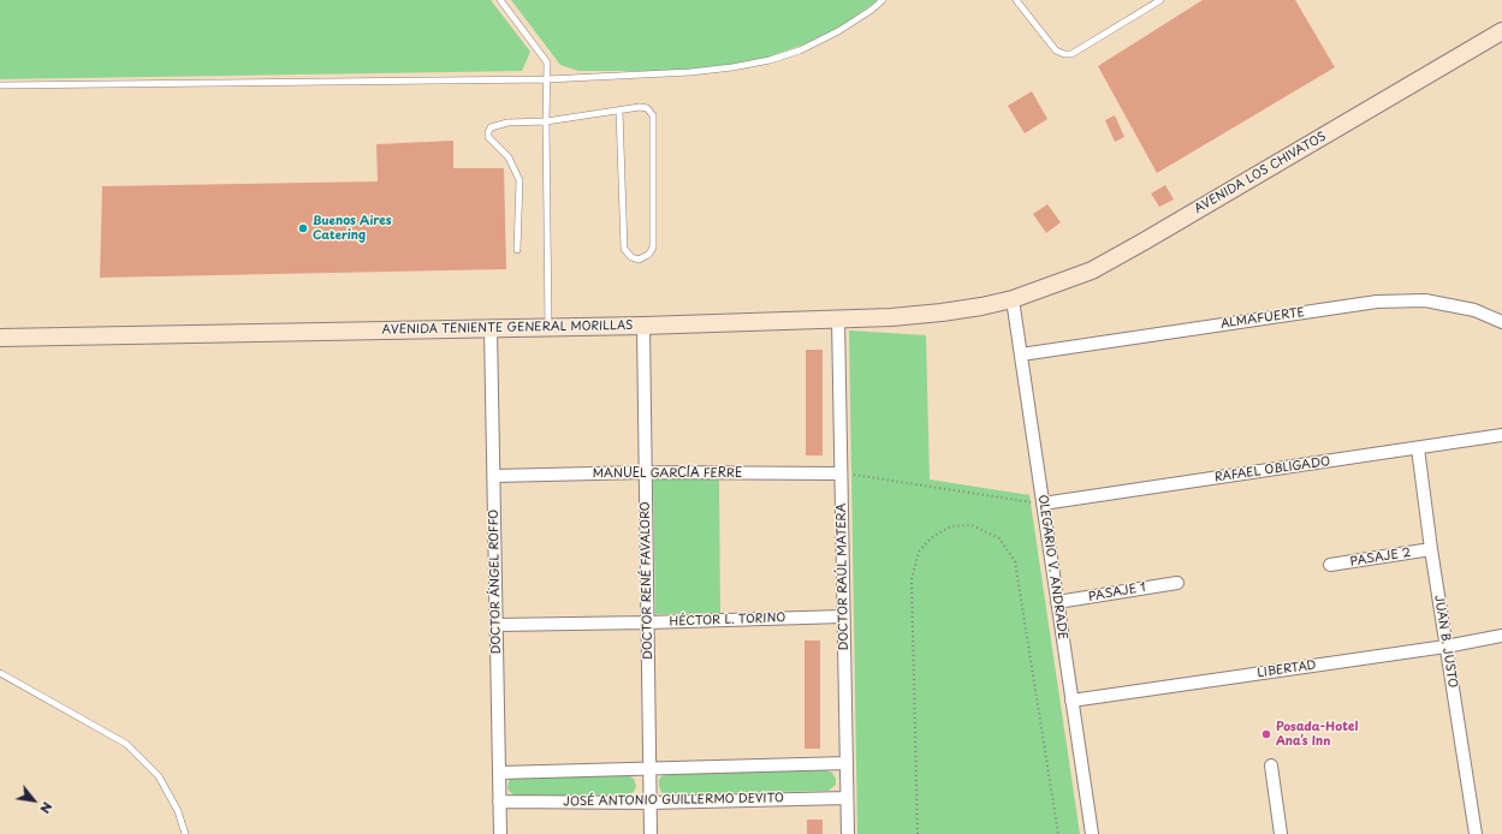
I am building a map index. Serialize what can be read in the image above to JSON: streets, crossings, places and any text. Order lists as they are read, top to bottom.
{
  "streets": {
    "main road": ["AVENIDA LOS CHIVATOS", "AVENIDA TENIENTE GENERAL MORILLAS"],
    "street": [
      "ALMAFUERTE",
      "RAFAEL OBLIGADO",
      "MANUEL GARCÍA FERRE",
      "PASAJE 2",
      "OLEGARIO V. ANDRADE",
      "DOCTOR RAÚL MATERA",
      "DOCTOR RENÉ FAVALORO",
      "DOCTOR ÁNGEL ROFFO",
      "PASAJE 1",
      "HÉCTOR L. TORINO",
      "JUAN B. JUSTO",
      "LIBERTAD",
      "JOSÉ ANTONIO GUILLERMO DEVITO"
    ]
  },
  "crossings": [
    ["AVENIDA LOS CHIVATOS", "AVENIDA TENIENTE GENERAL MORILLAS"],
    ["AVENIDA LOS CHIVATOS", "OLEGARIO V. ANDRADE"],
    ["ALMAFUERTE", "OLEGARIO V. ANDRADE"],
    ["AVENIDA TENIENTE GENERAL MORILLAS", "OLEGARIO V. ANDRADE"],
    ["AVENIDA TENIENTE GENERAL MORILLAS", "DOCTOR RAÚL MATERA"],
    ["AVENIDA TENIENTE GENERAL MORILLAS", "DOCTOR RENÉ FAVALORO"],
    ["AVENIDA TENIENTE GENERAL MORILLAS", "DOCTOR ÁNGEL ROFFO"],
    ["RAFAEL OBLIGADO", "OLEGARIO V. ANDRADE"],
    ["RAFAEL OBLIGADO", "JUAN B. JUSTO"],
    ["MANUEL GARCÍA FERRE", "DOCTOR RAÚL MATERA"],
    ["MANUEL GARCÍA FERRE", "DOCTOR RENÉ FAVALORO"],
    ["MANUEL GARCÍA FERRE", "DOCTOR ÁNGEL ROFFO"],
    ["PASAJE 2", "JUAN B. JUSTO"],
    ["OLEGARIO V. ANDRADE", "PASAJE 1"],
    ["OLEGARIO V. ANDRADE", "LIBERTAD"],
    ["DOCTOR RAÚL MATERA", "HÉCTOR L. TORINO"],
    ["DOCTOR RAÚL MATERA", "JOSÉ ANTONIO GUILLERMO DEVITO"],
    ["DOCTOR RENÉ FAVALORO", "HÉCTOR L. TORINO"],
    ["DOCTOR RENÉ FAVALORO", "JOSÉ ANTONIO GUILLERMO DEVITO"],
    ["DOCTOR ÁNGEL ROFFO", "HÉCTOR L. TORINO"],
    ["DOCTOR ÁNGEL ROFFO", "JOSÉ ANTONIO GUILLERMO DEVITO"],
    ["JUAN B. JUSTO", "LIBERTAD"]
  ],
  "places": ["Buenos Aires Catering", "Posada-Hotel Ana’s Inn"],
  "north": "bottom right"
}
